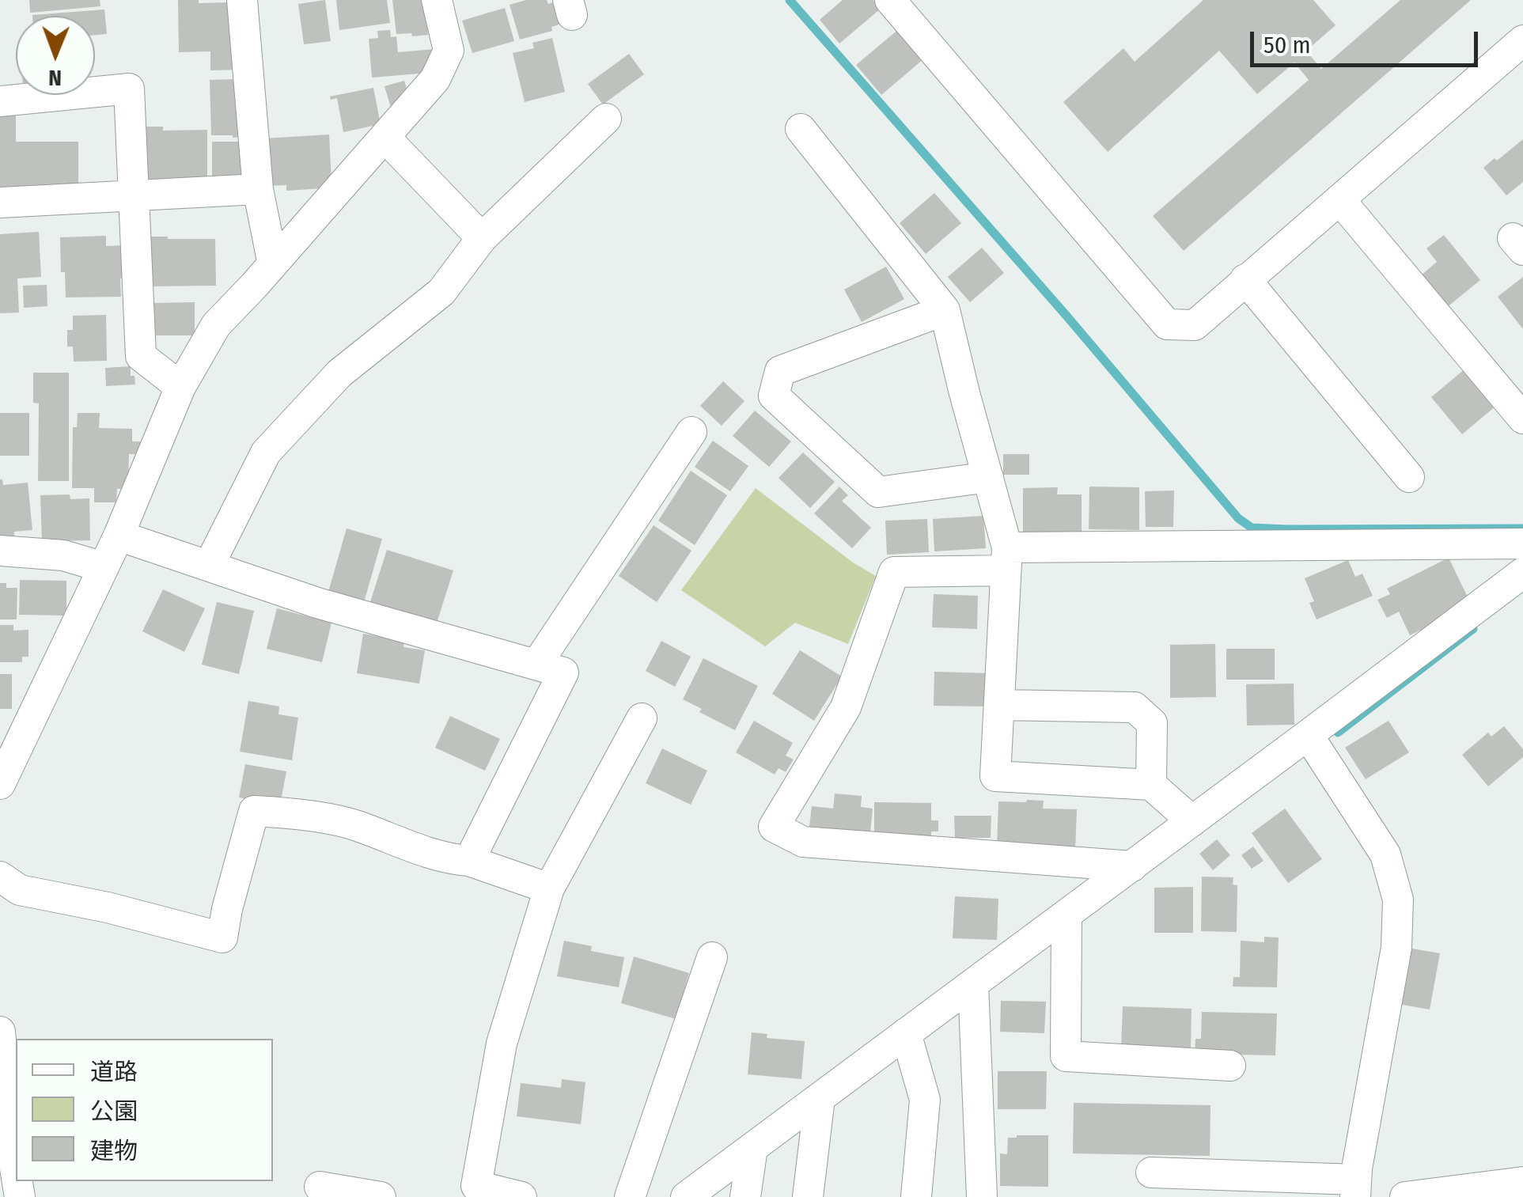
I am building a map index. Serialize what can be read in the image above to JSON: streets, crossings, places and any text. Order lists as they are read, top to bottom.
{
  "legend": ["道路", "公園", "建物"],
  "scale_bar": "50 m",
  "north": "bottom"
}
